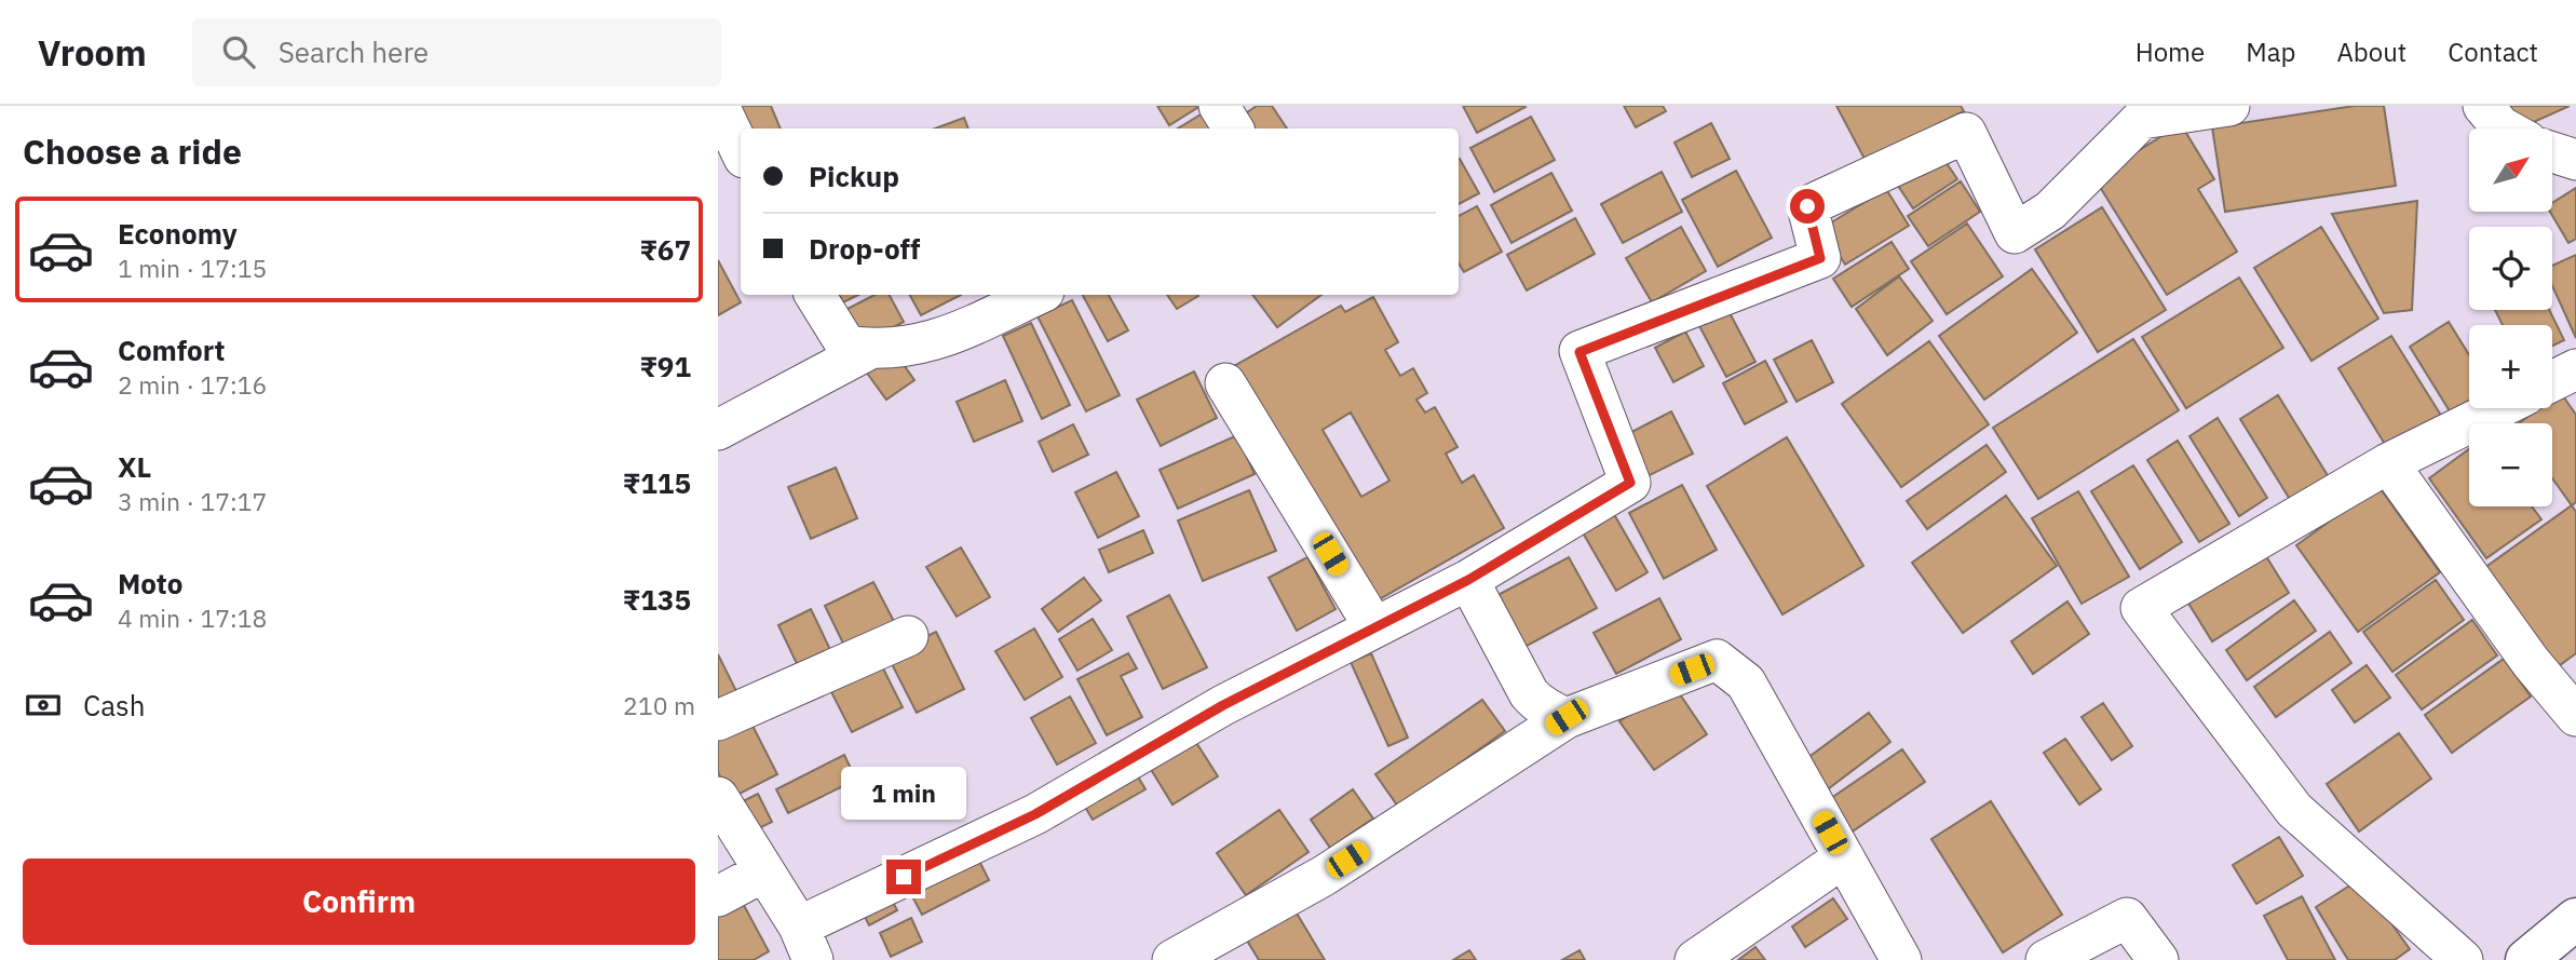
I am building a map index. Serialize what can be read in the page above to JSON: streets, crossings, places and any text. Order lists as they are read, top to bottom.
{
  "north": "top right",
  "page": {
    "header": "Vroom",
    "search": "Search here",
    "nav": [
      "Home",
      "Map",
      "About",
      "Contact"
    ],
    "heading": "Choose a ride",
    "map_buttons": ["+", "−"],
    "banner": ["Pickup", "Drop-off"],
    "list": [
      {
        "name": "Economy",
        "note": "1 min · 17:15",
        "value": "₹67"
      },
      {
        "name": "Comfort",
        "note": "2 min · 17:16",
        "value": "₹91"
      },
      {
        "name": "XL",
        "note": "3 min · 17:17",
        "value": "₹115"
      },
      {
        "name": "Moto",
        "note": "4 min · 17:18",
        "value": "₹135"
      }
    ],
    "pay": ["Cash", "210 m"],
    "bubble": "1 min",
    "buttons": "Confirm"
  }
}
